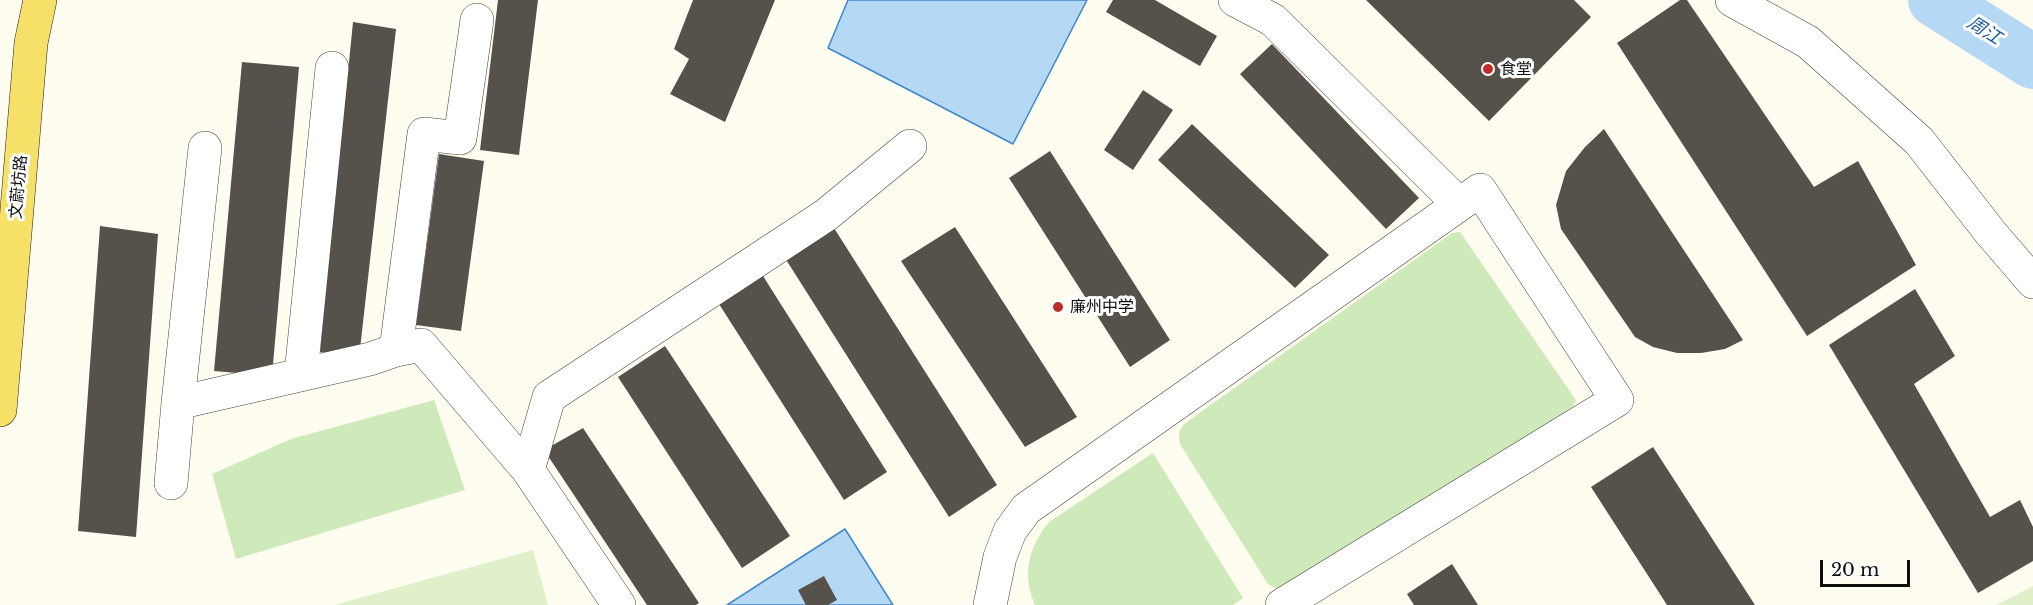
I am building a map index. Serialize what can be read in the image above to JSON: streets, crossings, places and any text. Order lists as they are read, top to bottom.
{
  "streets": {
    "main road": ["文蔚坊路"]
  },
  "water": ["周江"],
  "places": ["食堂", "廉州中学"],
  "scale_bar": "20 m"
}
